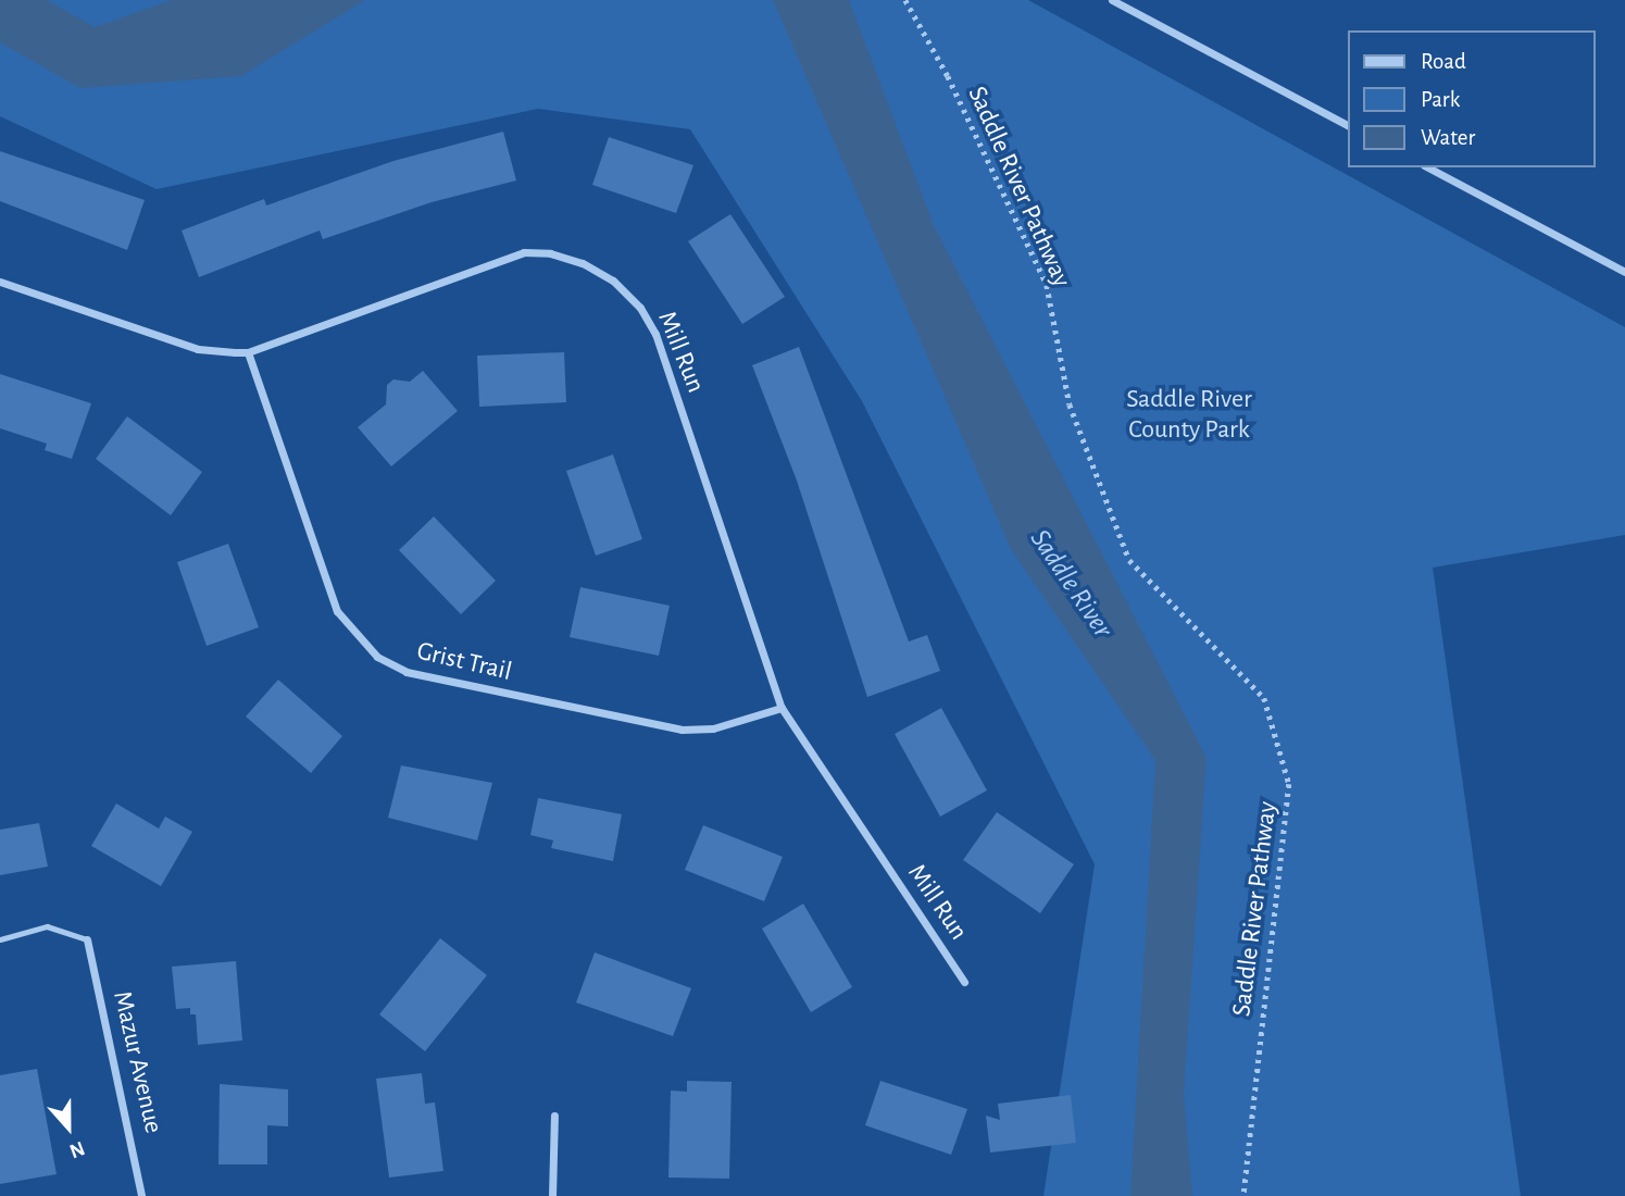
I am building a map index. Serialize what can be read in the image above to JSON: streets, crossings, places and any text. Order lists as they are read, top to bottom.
{
  "streets": {
    "street": ["Mill Run", "Grist Trail", "Mazur Avenue"],
    "path": ["Saddle River Pathway"]
  },
  "crossings": [
    ["Mill Run", "Grist Trail"]
  ],
  "water": ["Saddle River"],
  "parks": ["Saddle River County Park"],
  "legend": ["Road", "Park", "Water"],
  "north": "bottom"
}
